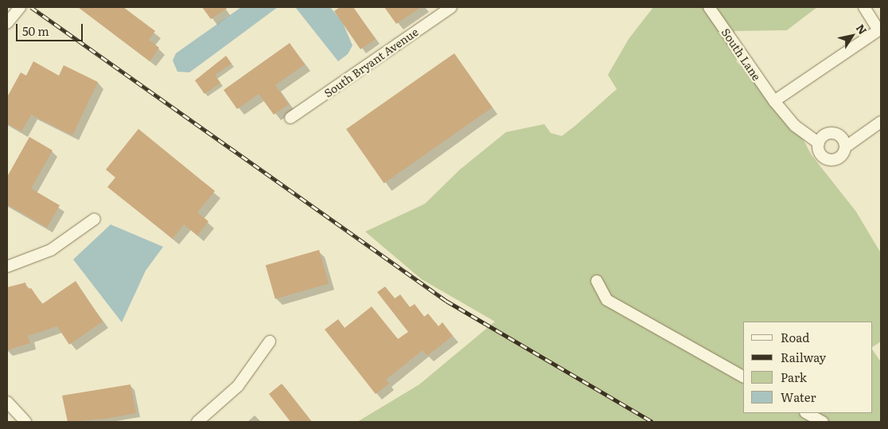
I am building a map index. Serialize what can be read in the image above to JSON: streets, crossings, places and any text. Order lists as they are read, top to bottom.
{
  "streets": {
    "street": ["South Lane", "South Bryant Avenue"]
  },
  "legend": [
    "Road",
    "Railway",
    "Park",
    "Water"
  ],
  "scale_bar": "50 m",
  "north": "top right"
}
